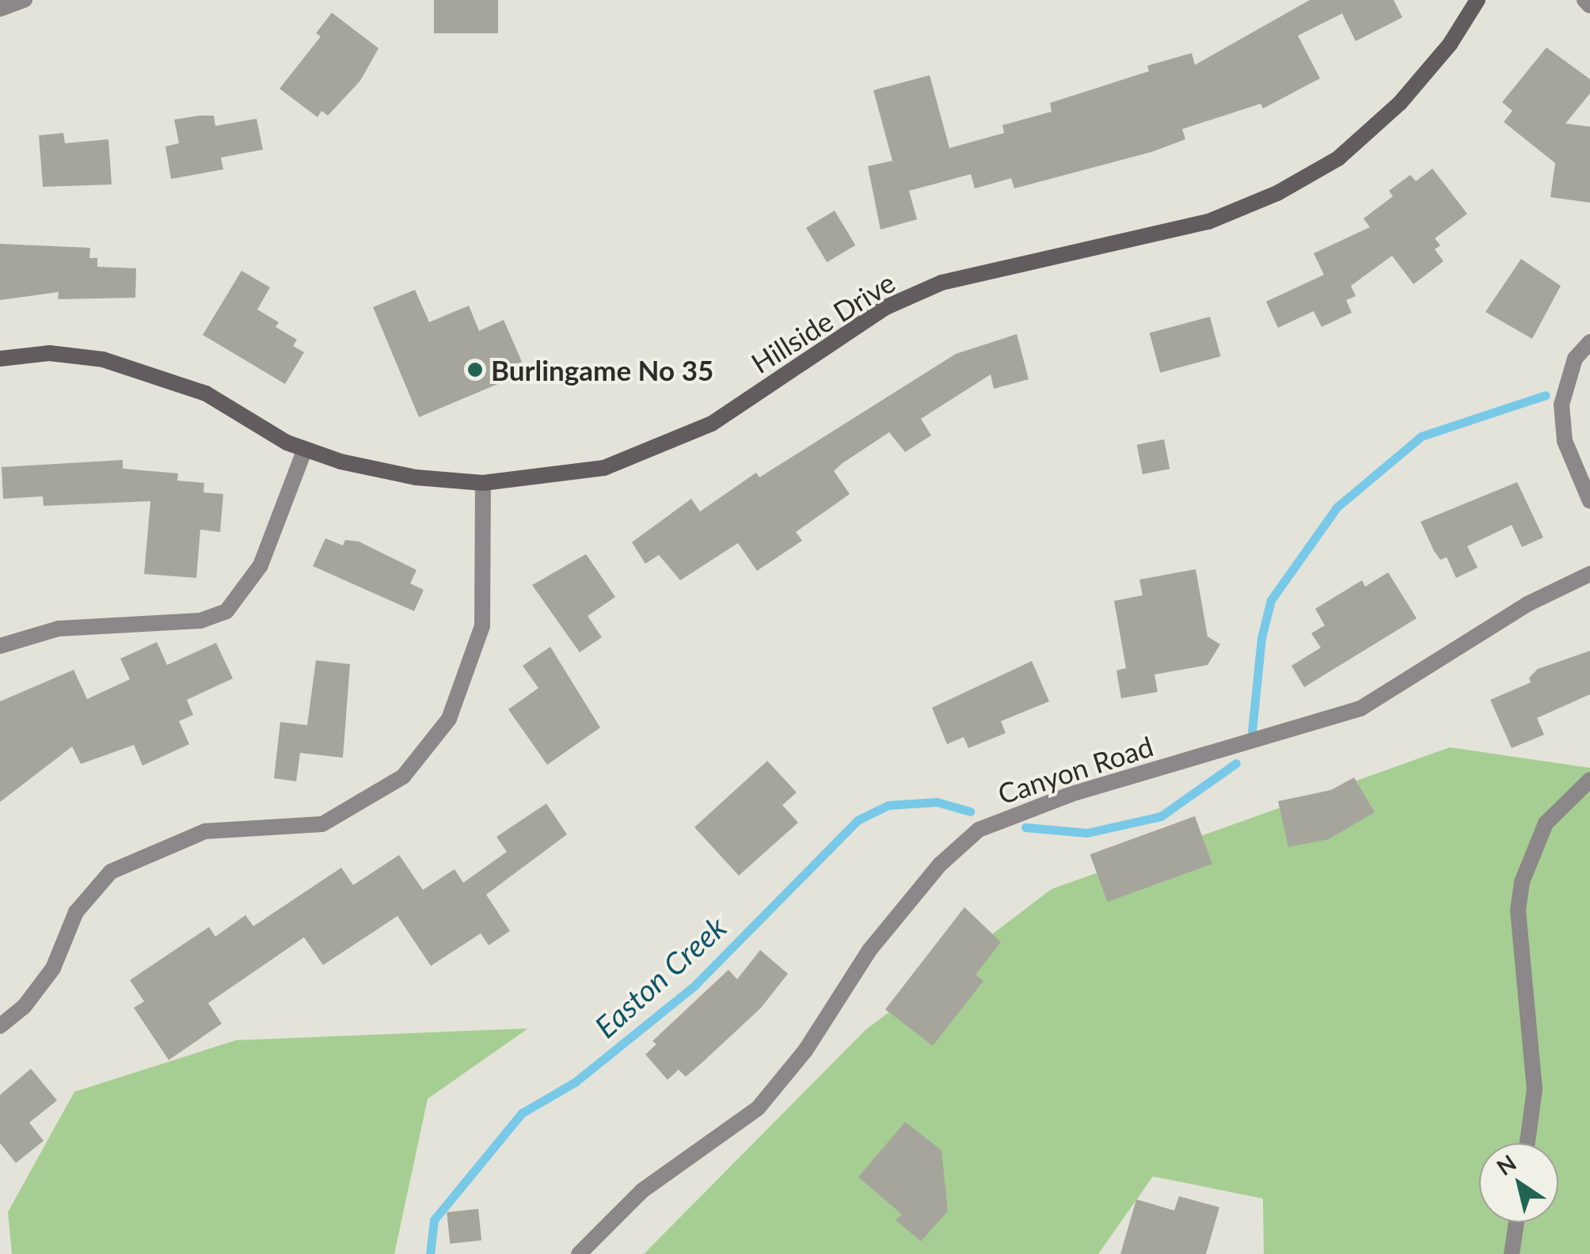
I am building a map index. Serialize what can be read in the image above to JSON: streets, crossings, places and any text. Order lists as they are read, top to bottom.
{
  "streets": {
    "main road": ["Hillside Drive"],
    "street": ["Canyon Road"]
  },
  "water": ["Easton Creek"],
  "places": ["Burlingame No 35"],
  "north": "top left"
}
